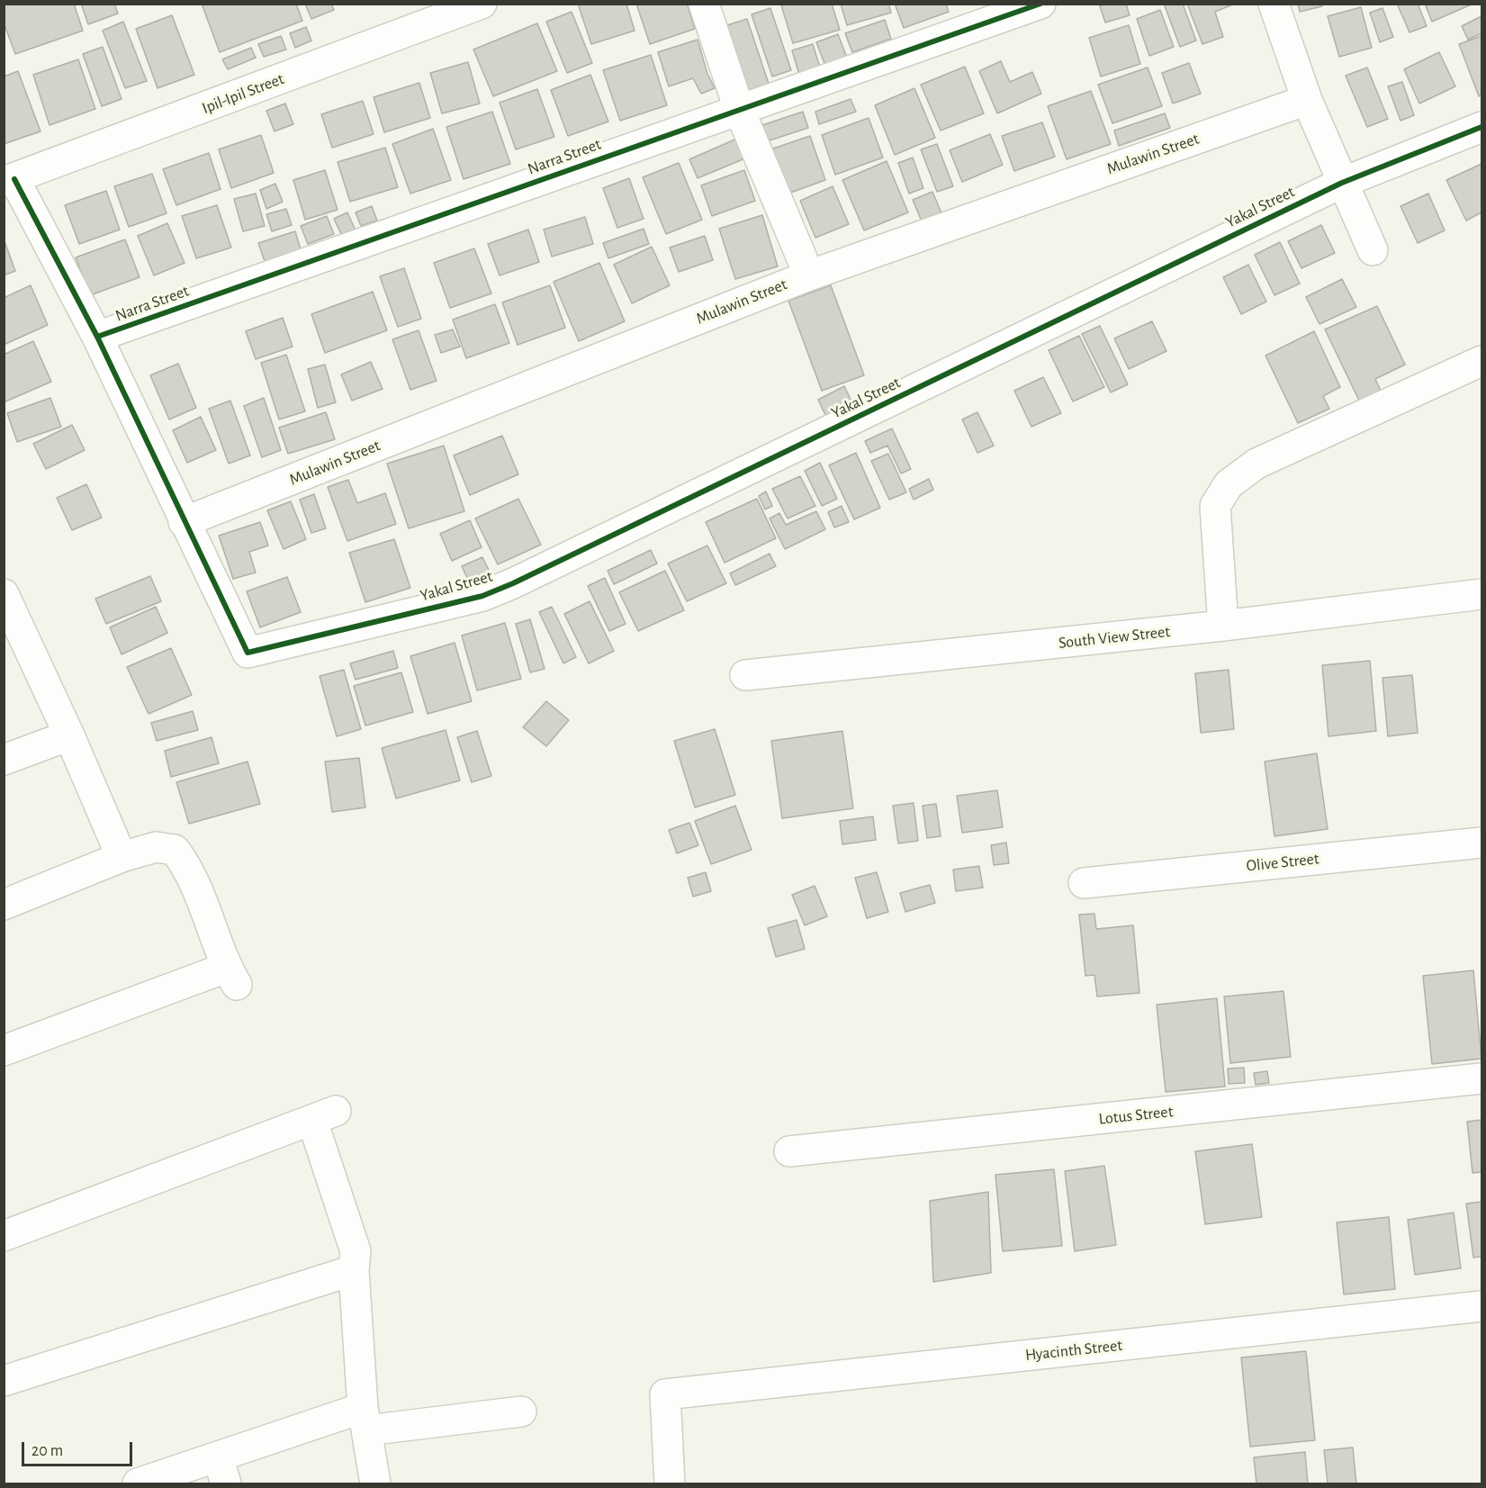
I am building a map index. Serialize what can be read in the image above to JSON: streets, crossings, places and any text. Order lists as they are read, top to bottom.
{
  "streets": {
    "street": [
      "Ipil-Ipil Street",
      "Mulawin Street",
      "Narra Street",
      "Yakal Street",
      "South View Street",
      "Olive Street",
      "Lotus Street",
      "Hyacinth Street"
    ]
  },
  "crossings": [
    ["Mulawin Street", "Yakal Street"]
  ],
  "scale_bar": "20 m"
}
